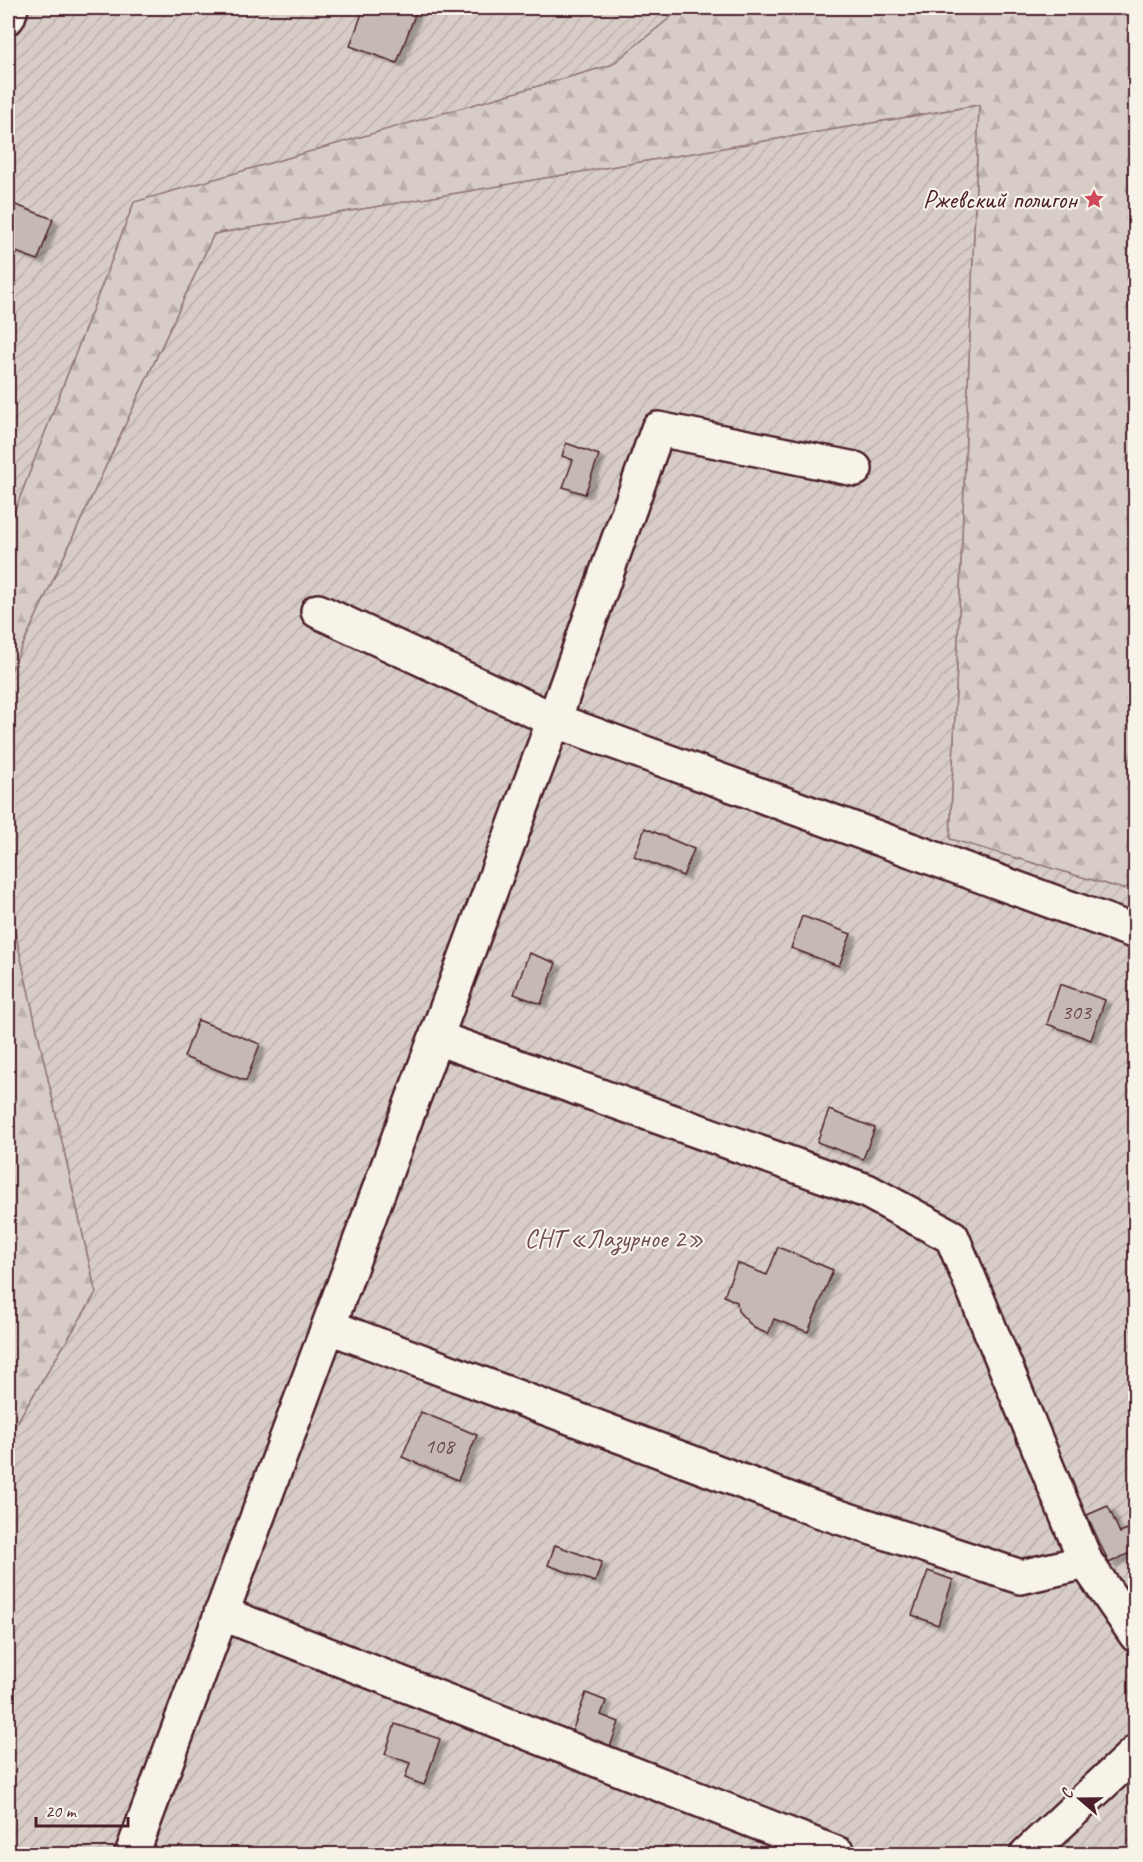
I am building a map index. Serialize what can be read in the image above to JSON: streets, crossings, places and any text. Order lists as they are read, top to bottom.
{
  "parks": ["СНТ «Лазурное 2»"],
  "places": {
    "place": ["Ржевский полигон"]
  },
  "house_numbers": ["303", "108"],
  "scale_bar": "20 m",
  "north": "left"
}
